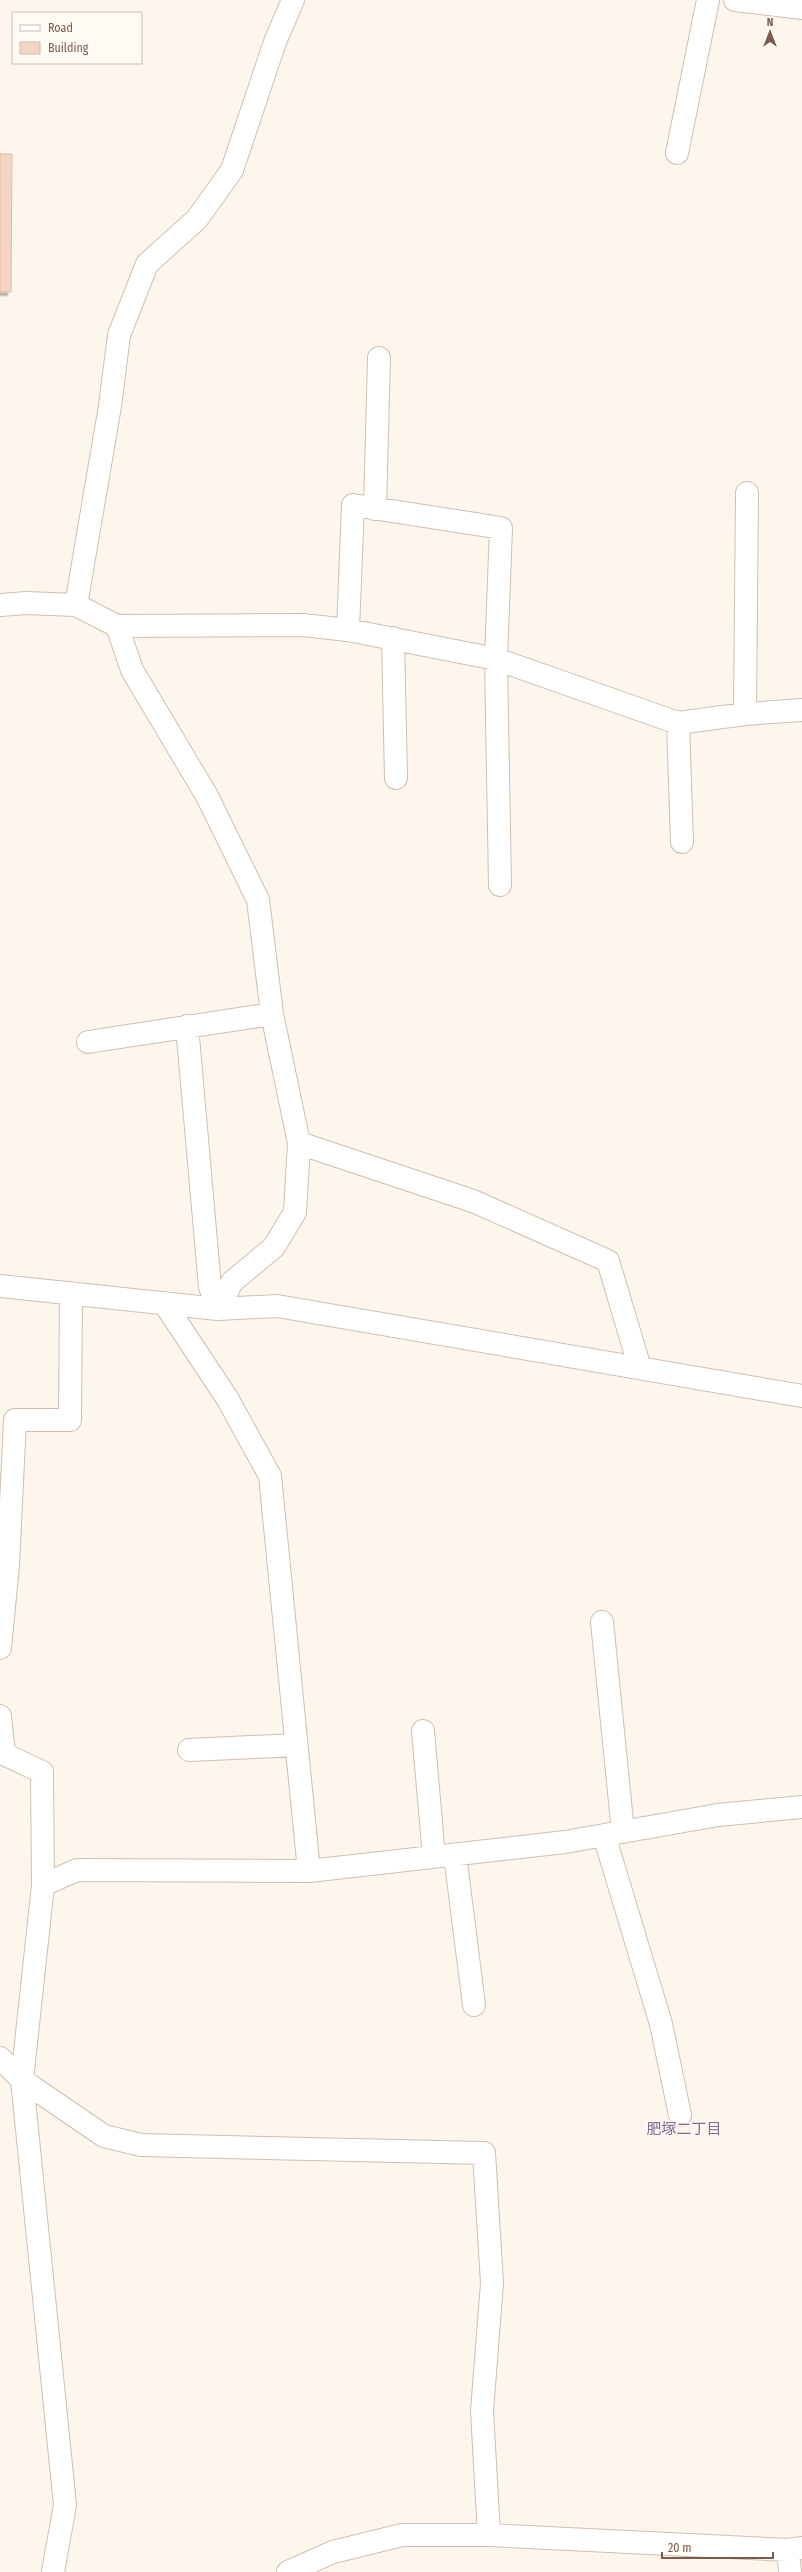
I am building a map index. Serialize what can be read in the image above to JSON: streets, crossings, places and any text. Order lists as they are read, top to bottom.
{
  "districts": ["肥塚二丁目"],
  "legend": ["Road", "Building"],
  "scale_bar": "20 m",
  "north": "top"
}
